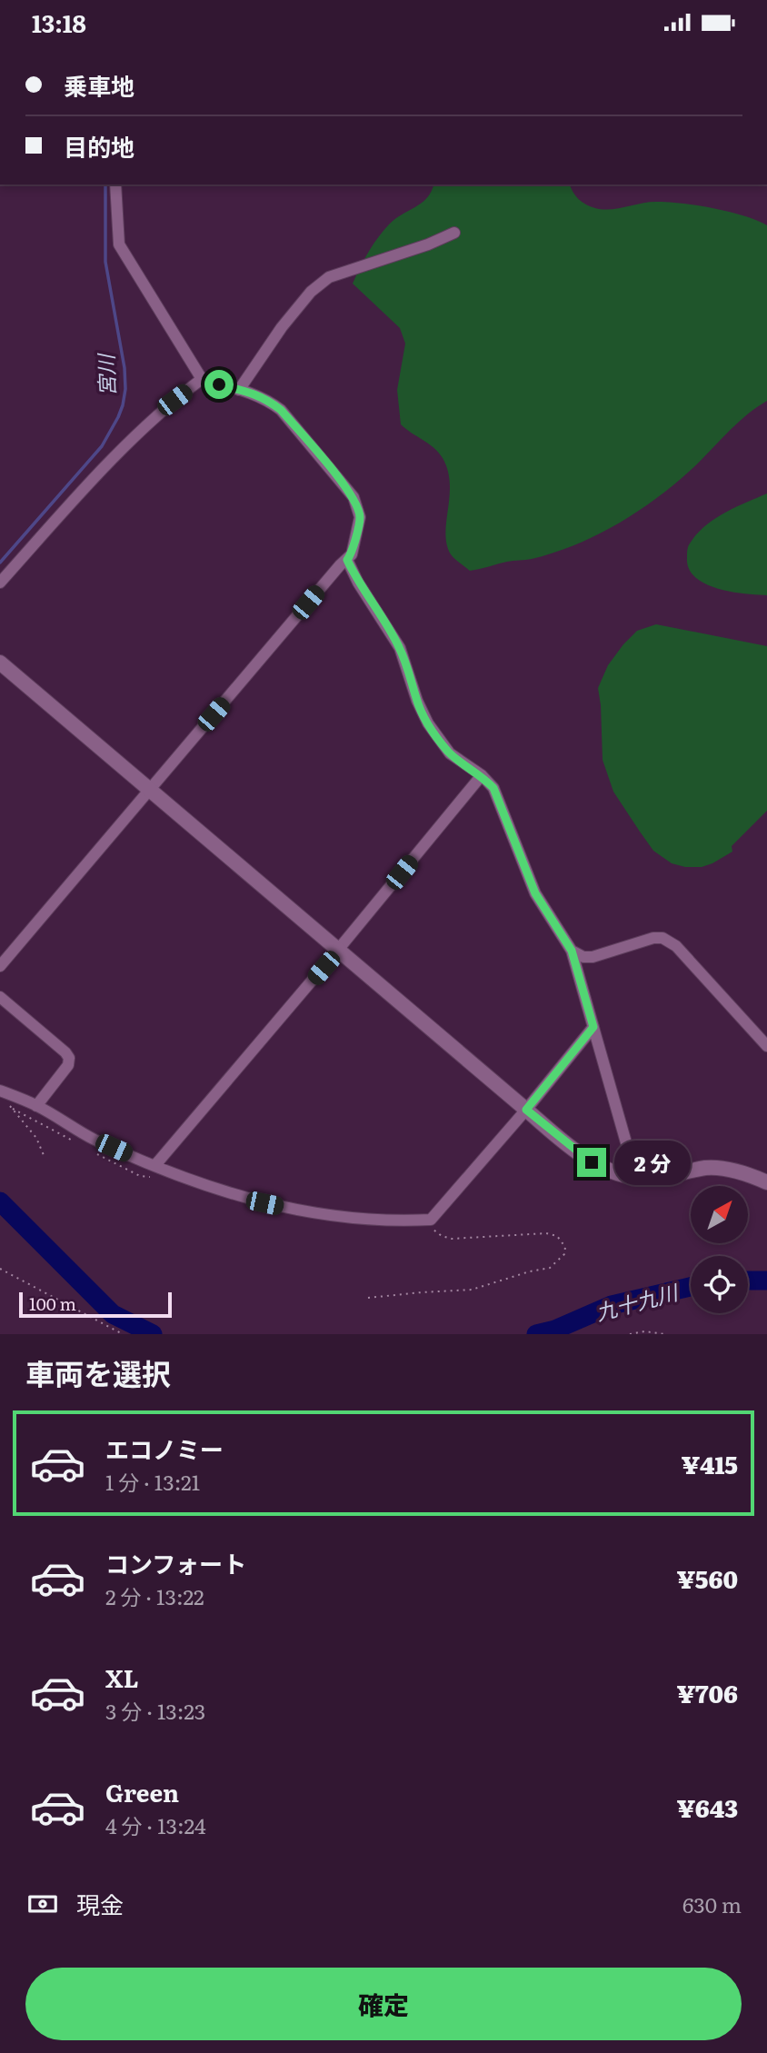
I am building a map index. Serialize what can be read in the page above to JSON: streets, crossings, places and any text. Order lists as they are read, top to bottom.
{
  "water": ["宮川", "九十九川"],
  "scale_bar": "100 m",
  "north": "top right",
  "page": {
    "status": "13:18",
    "banner": ["乗車地", "目的地"],
    "bubble": "2 分",
    "scale": "100 m",
    "heading": "車両を選択",
    "list": [
      {
        "name": "エコノミー",
        "note": "1 分 · 13:21",
        "value": "¥415"
      },
      {
        "name": "コンフォート",
        "note": "2 分 · 13:22",
        "value": "¥560"
      },
      {
        "name": "XL",
        "note": "3 分 · 13:23",
        "value": "¥706"
      },
      {
        "name": "Green",
        "note": "4 分 · 13:24",
        "value": "¥643"
      }
    ],
    "pay": ["現金", "630 m"],
    "buttons": "確定"
  }
}
